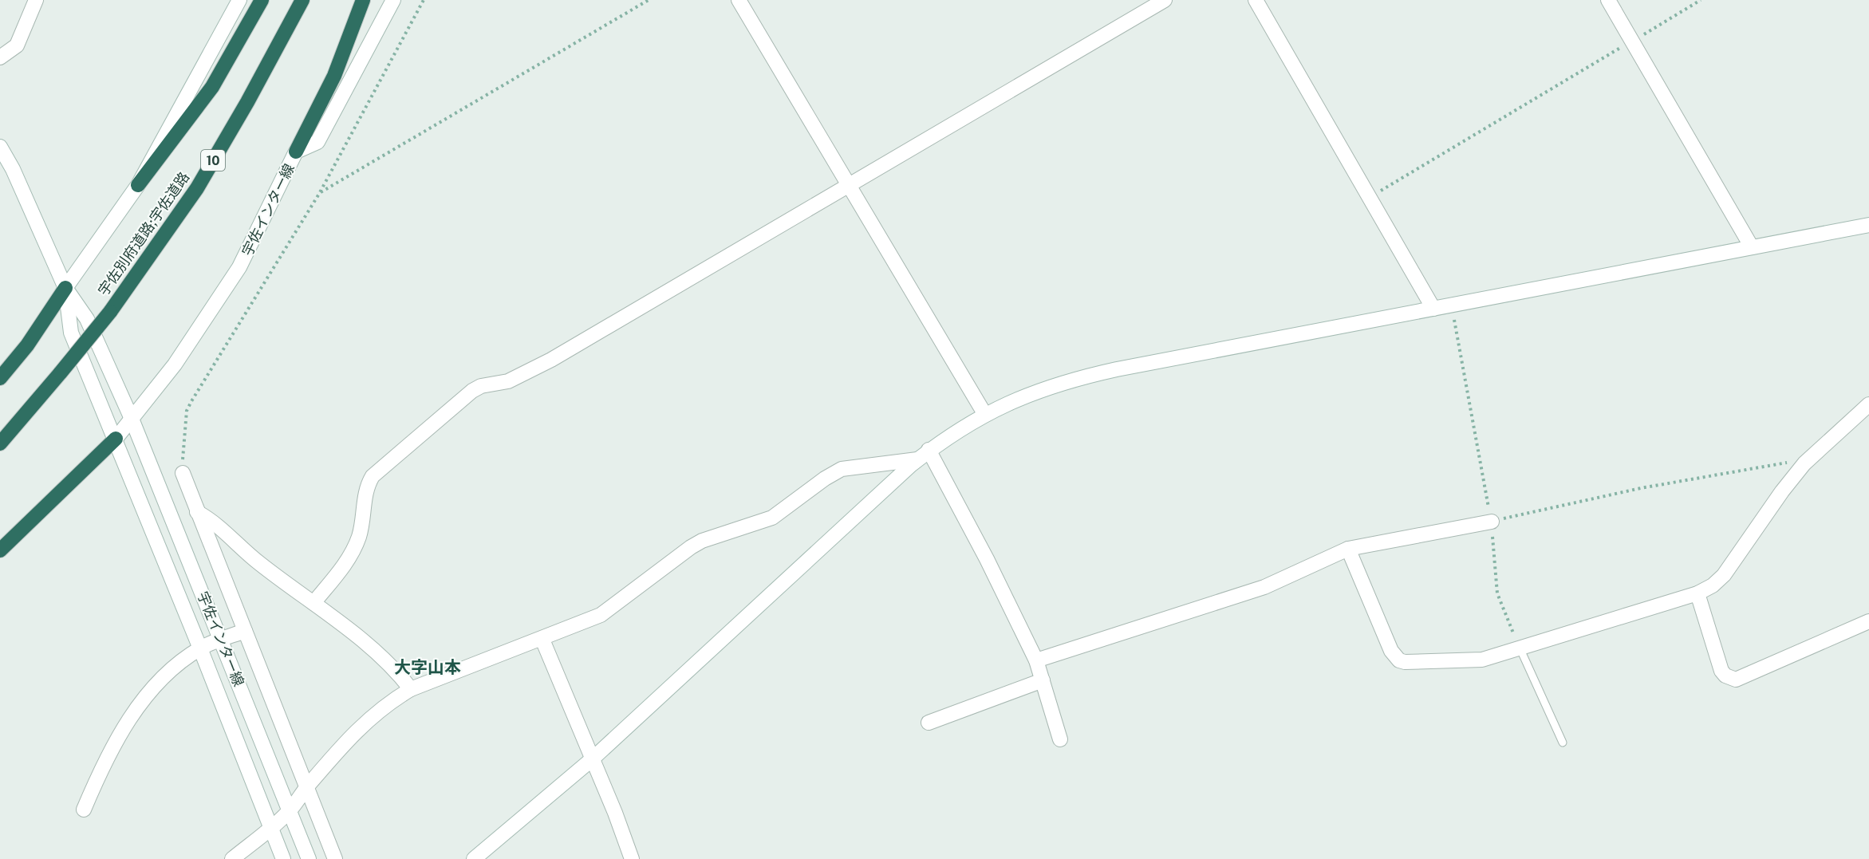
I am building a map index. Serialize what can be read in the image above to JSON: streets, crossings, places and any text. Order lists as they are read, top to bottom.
{
  "streets": {
    "highway": ["10", "宇佐別府道路;宇佐道路"],
    "street": ["宇佐インター線"]
  },
  "districts": ["大字山本"]
}
